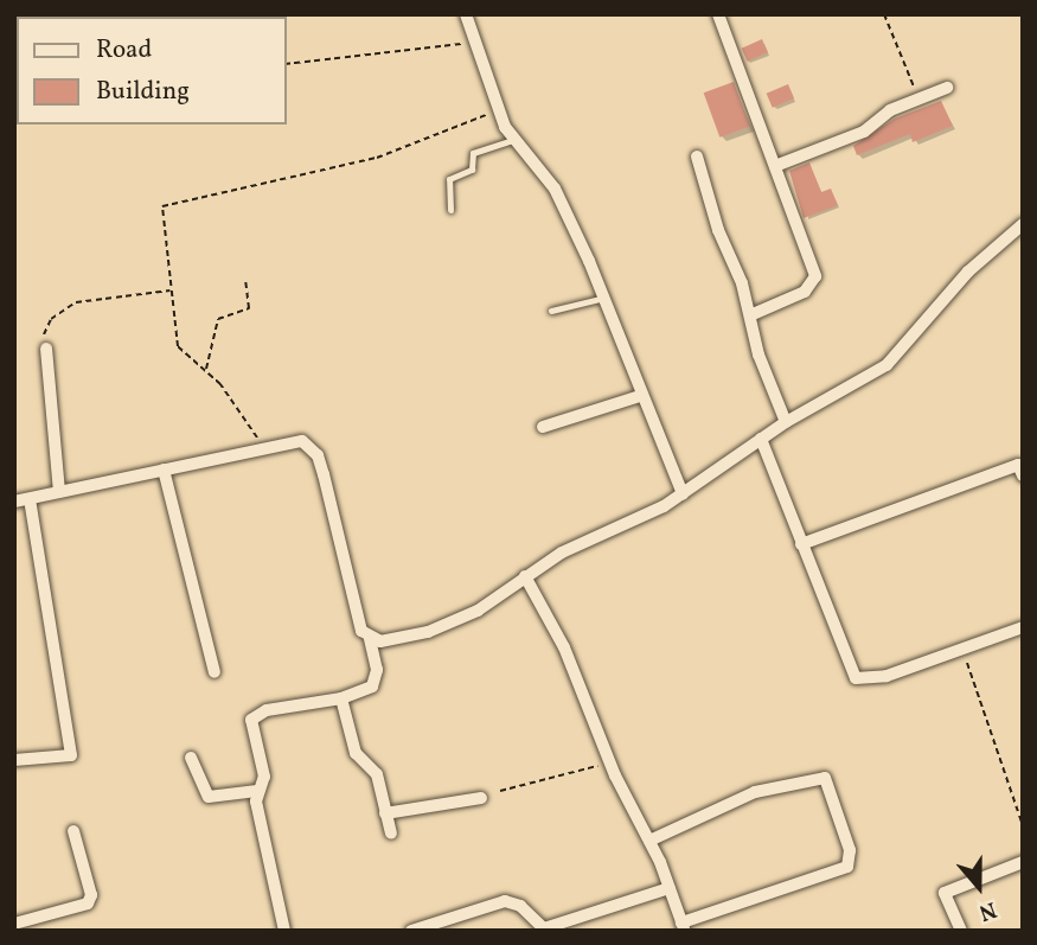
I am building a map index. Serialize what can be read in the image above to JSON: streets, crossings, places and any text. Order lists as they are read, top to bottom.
{
  "legend": ["Road", "Building"],
  "north": "bottom"
}
